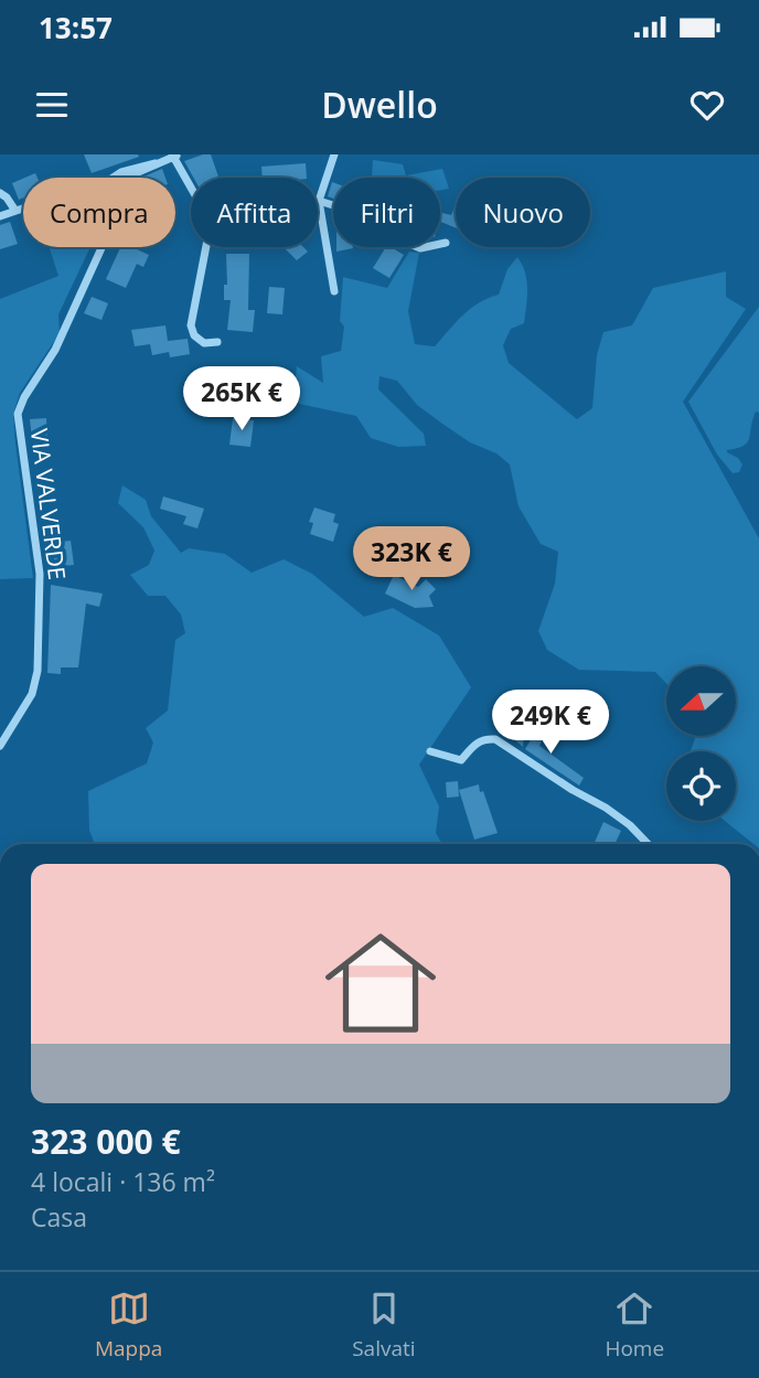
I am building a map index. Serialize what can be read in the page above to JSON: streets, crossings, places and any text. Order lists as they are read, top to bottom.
{
  "streets": {
    "street": ["VIA VALVERDE"]
  },
  "north": "left",
  "page": {
    "status": "13:57",
    "header": "Dwello",
    "chip": [
      "Compra",
      "Affitta",
      "Filtri",
      "Nuovo"
    ],
    "price": ["265K €", "323K €", "249K €"],
    "list": [
      {
        "name": "323 000 €",
        "note": "4 locali · 136 m² · Casa"
      }
    ],
    "tabs": ["Mappa", "Salvati", "Home"]
  }
}
